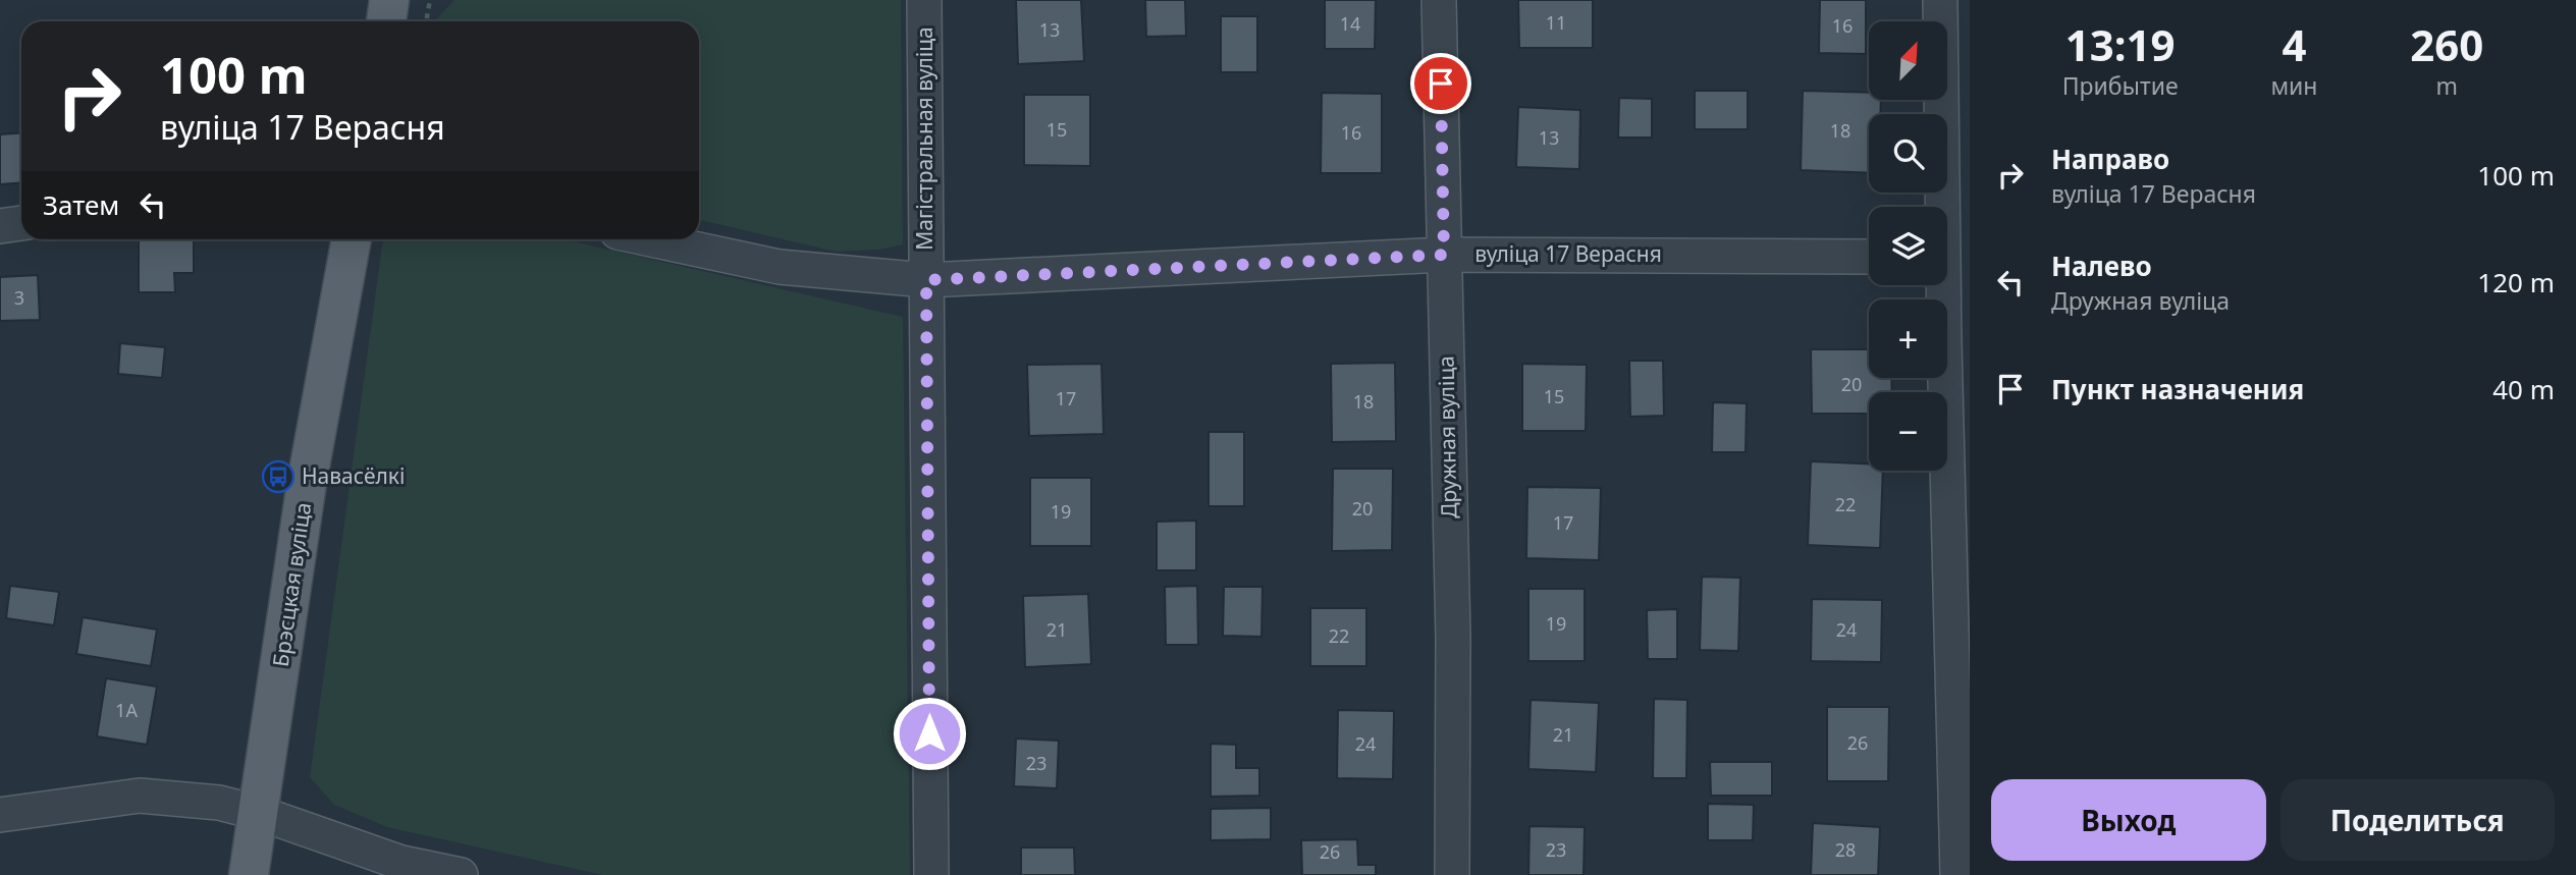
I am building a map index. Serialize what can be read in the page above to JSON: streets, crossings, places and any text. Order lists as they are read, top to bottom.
{
  "streets": {
    "main road": ["Брэсцкая вуліца"],
    "street": ["Магістральная вуліца", "вуліца 17 Верасня", "Дружная вуліца"]
  },
  "crossings": [
    ["Магістральная вуліца", "вуліца 17 Верасня"],
    ["вуліца 17 Верасня", "Дружная вуліца"]
  ],
  "places": {
    "bus stop": ["Навасёлкі"]
  },
  "house_numbers": [
    "11",
    "14",
    "16",
    "13",
    "15",
    "18",
    "16",
    "13",
    "3",
    "20",
    "15",
    "17",
    "18",
    "22",
    "20",
    "19",
    "17",
    "19",
    "21",
    "24",
    "22",
    "1А",
    "21",
    "26",
    "24",
    "23",
    "23",
    "28",
    "26"
  ],
  "north": "top right",
  "page": {
    "eta": [
      "13:19",
      "Прибытие",
      "4",
      "мин",
      "260",
      "m"
    ],
    "map_buttons": ["+", "−"],
    "turn": ["100 m", "вуліца 17 Верасня"],
    "list": [
      {
        "name": "Направо",
        "note": "вуліца 17 Верасня",
        "value": "100 m"
      },
      {
        "name": "Налево",
        "note": "Дружная вуліца",
        "value": "120 m"
      },
      {
        "name": "Пункт назначения",
        "value": "40 m"
      }
    ],
    "then": "Затем",
    "buttons": ["Выход", "Поделиться"]
  }
}
